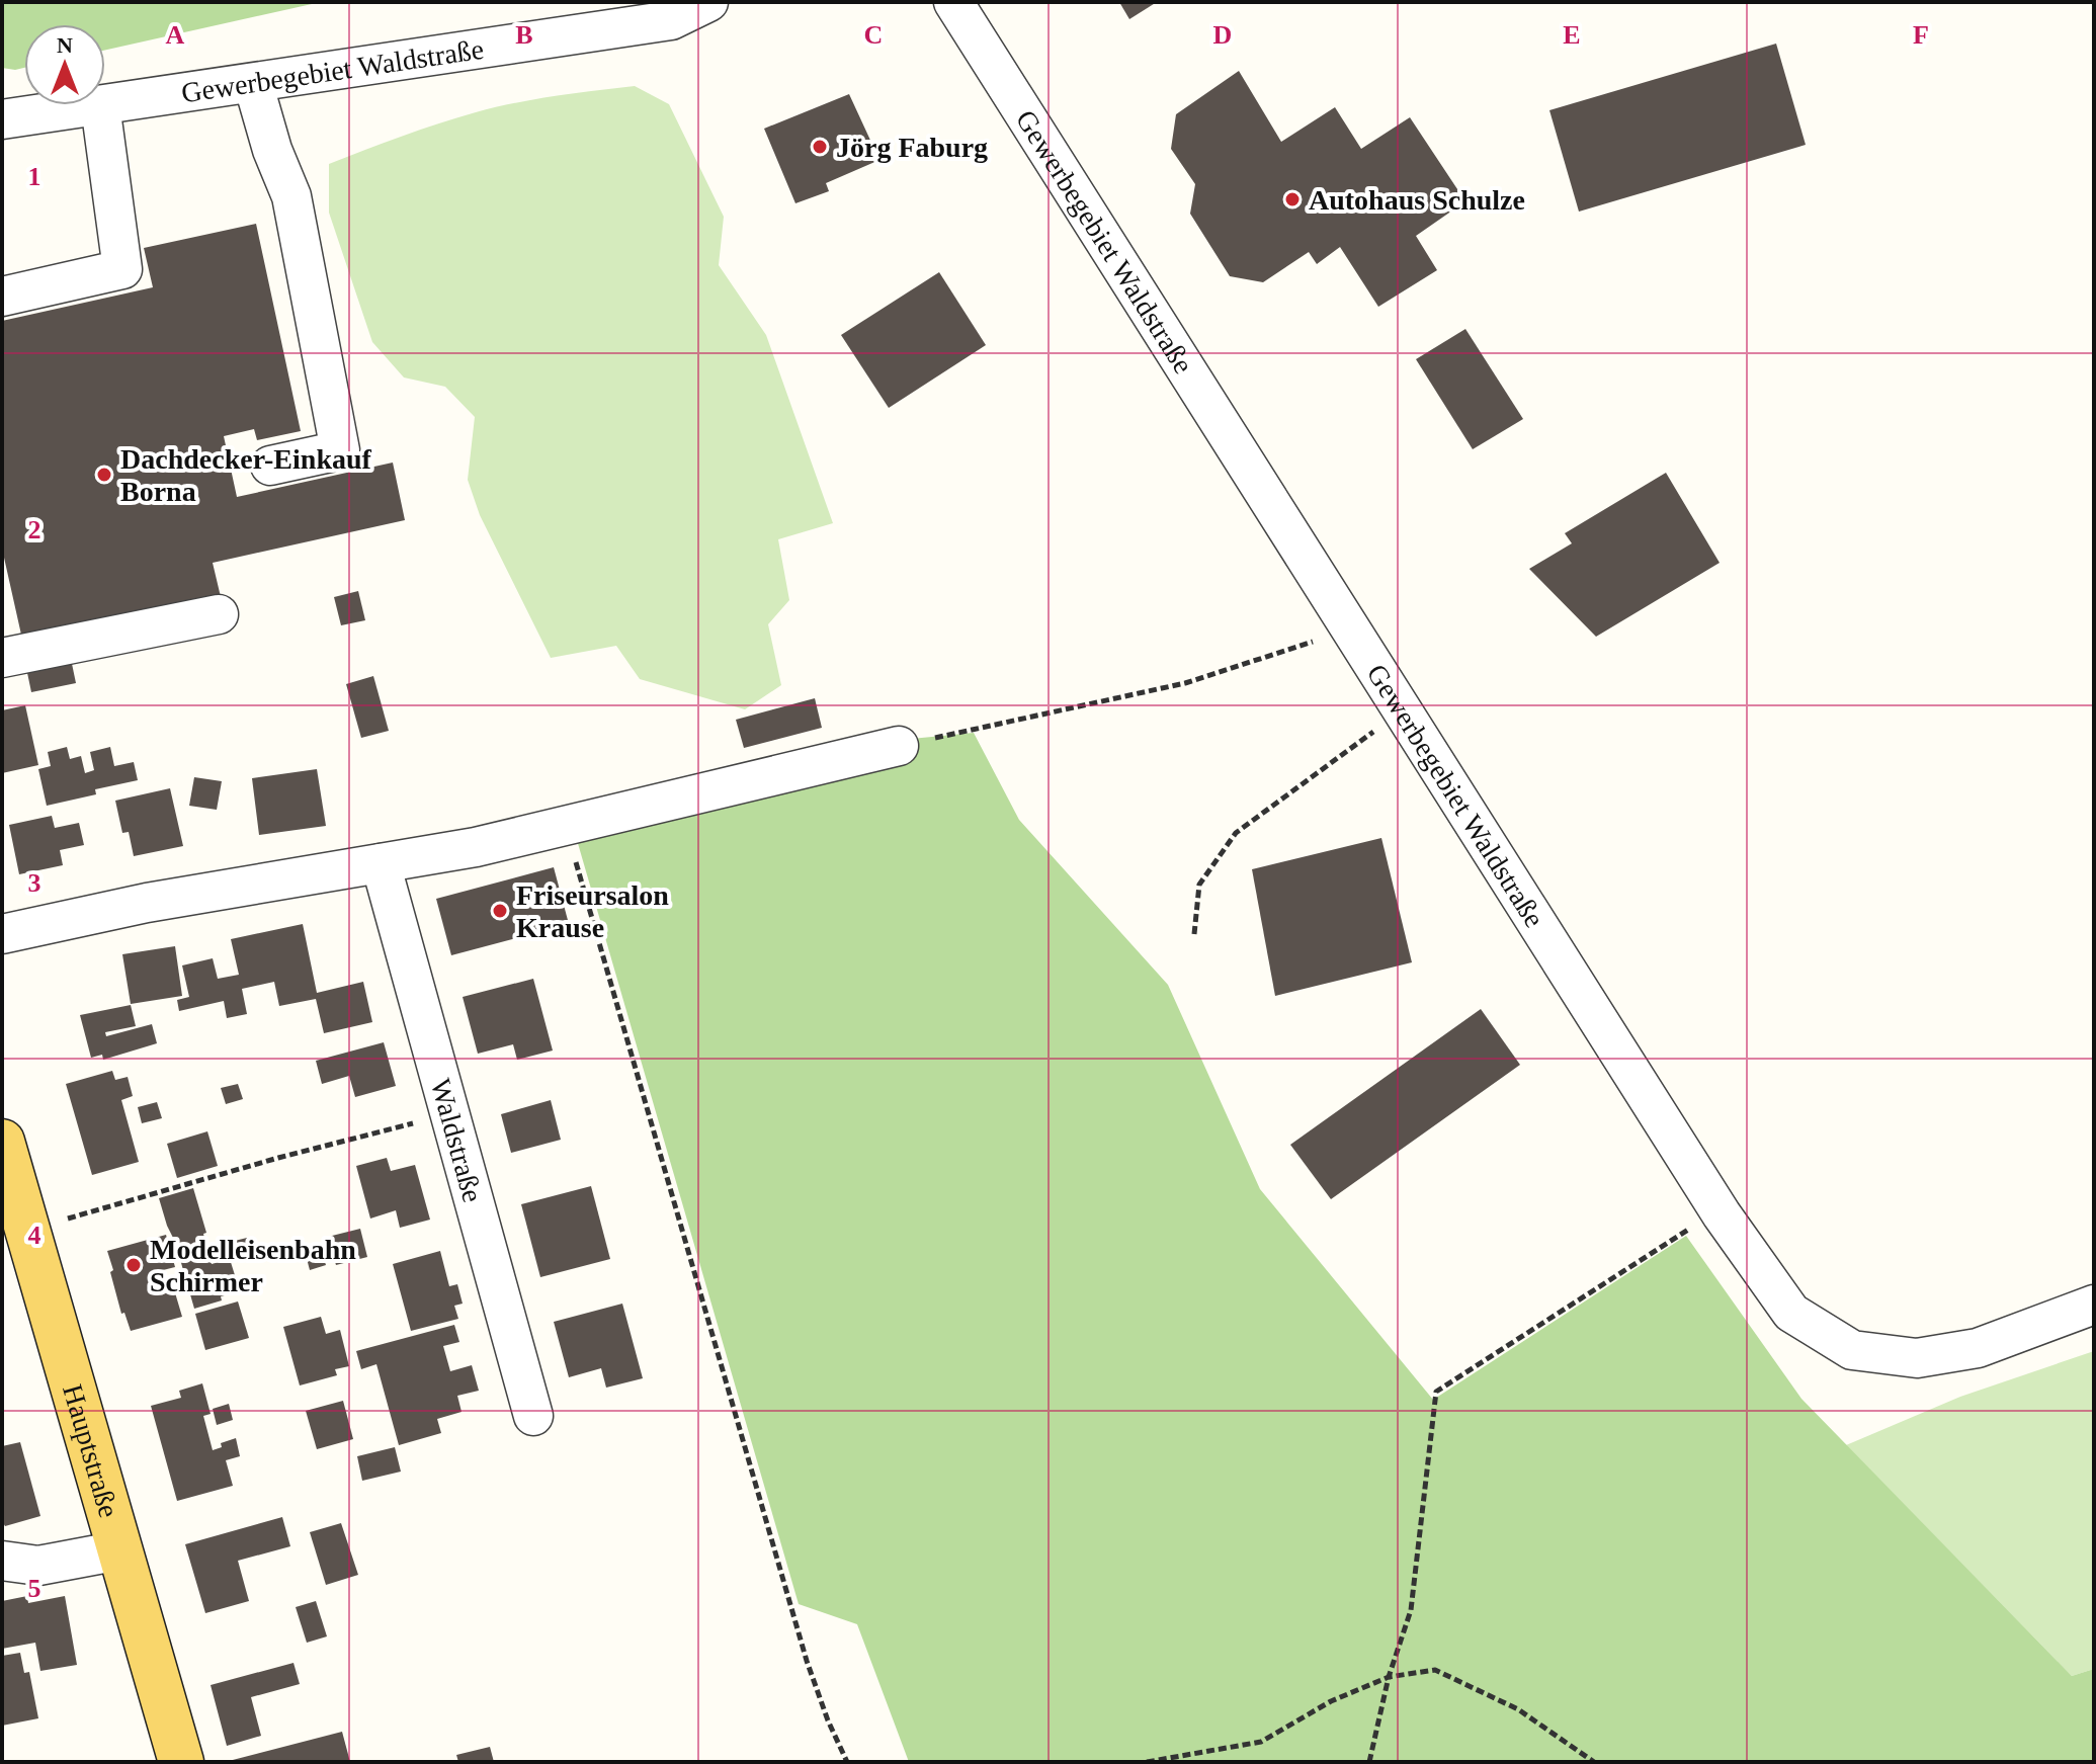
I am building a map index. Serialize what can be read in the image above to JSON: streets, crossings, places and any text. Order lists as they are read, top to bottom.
{
  "streets": {
    "main road": ["Hauptstraße"],
    "street": ["Gewerbegebiet Waldstraße", "Waldstraße"]
  },
  "places": [
    "Jörg Faburg",
    "Autohaus Schulze",
    "Dachdecker-Einkauf Borna",
    "Friseursalon Krause",
    "Modelleisenbahn Schirmer"
  ],
  "north": "top",
  "grid": {
    "columns": [
      "A",
      "B",
      "C",
      "D",
      "E",
      "F"
    ],
    "rows": [
      "1",
      "2",
      "3",
      "4",
      "5"
    ]
  }
}
